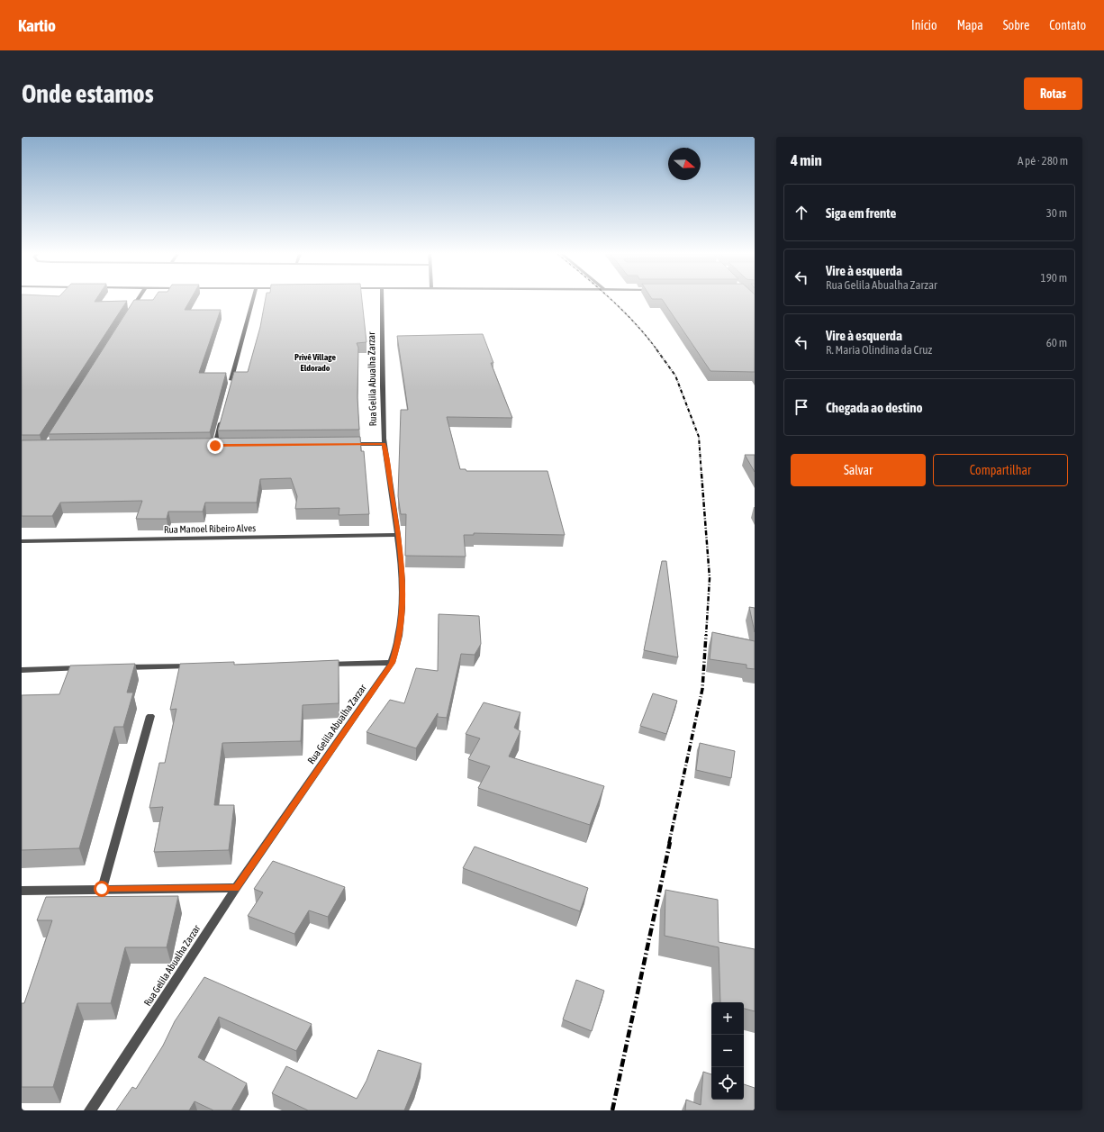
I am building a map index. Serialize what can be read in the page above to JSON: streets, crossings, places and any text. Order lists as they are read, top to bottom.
{
  "streets": {
    "street": ["Rua Gelila Abualha Zarzar", "Rua Manoel Ribeiro Alves"]
  },
  "crossings": [
    ["Rua Gelila Abualha Zarzar", "Rua Manoel Ribeiro Alves"]
  ],
  "districts": ["Privê Village Eldorado"],
  "north": "right",
  "page": {
    "header": "Kartio",
    "nav": [
      "Início",
      "Mapa",
      "Sobre",
      "Contato"
    ],
    "buttons": [
      "Rotas",
      ["Salvar", "Compartilhar"]
    ],
    "title": "Onde estamos",
    "heading": ["4 min", "A pé · 280 m"],
    "list": [
      ["Siga em frente", "30 m"],
      ["Vire à esquerda", "Rua Gelila Abualha Zarzar", "190 m"],
      ["Vire à esquerda", "R. Maria Olindina da Cruz", "60 m"],
      "Chegada ao destino"
    ],
    "map_buttons": ["+", "−"]
  }
}
